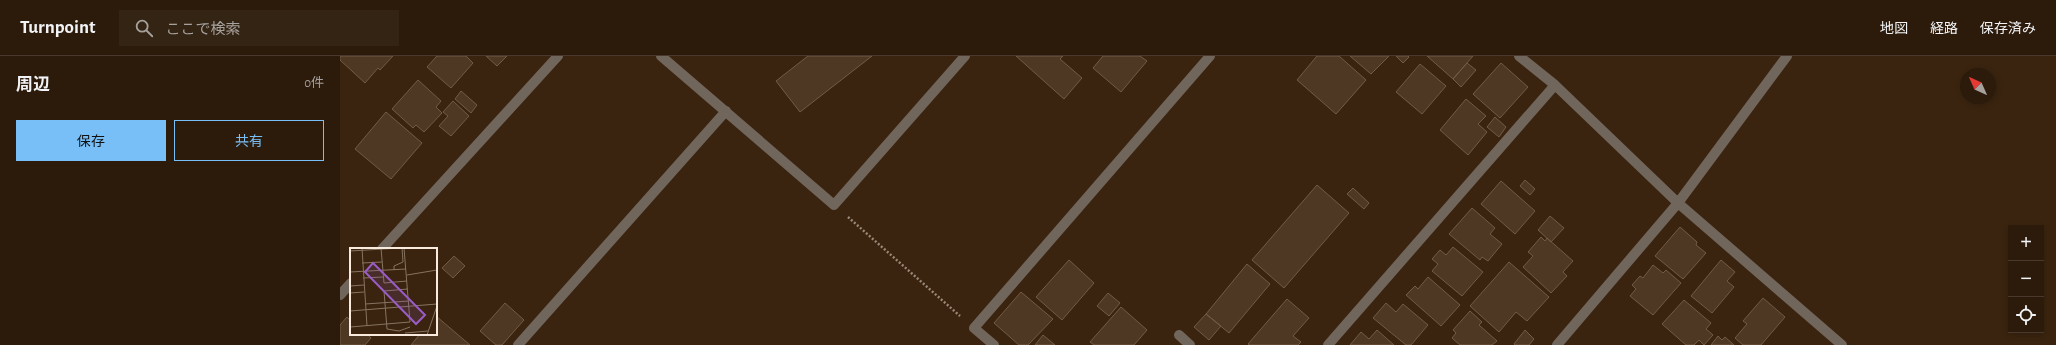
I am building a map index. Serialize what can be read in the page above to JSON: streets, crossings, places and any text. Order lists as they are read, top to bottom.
{
  "north": "top left",
  "page": {
    "header": "Turnpoint",
    "search": "ここで検索",
    "nav": ["地図", "経路", "保存済み"],
    "heading": ["周辺", "0件"],
    "buttons": ["保存", "共有"],
    "map_buttons": ["+", "−"]
  }
}
